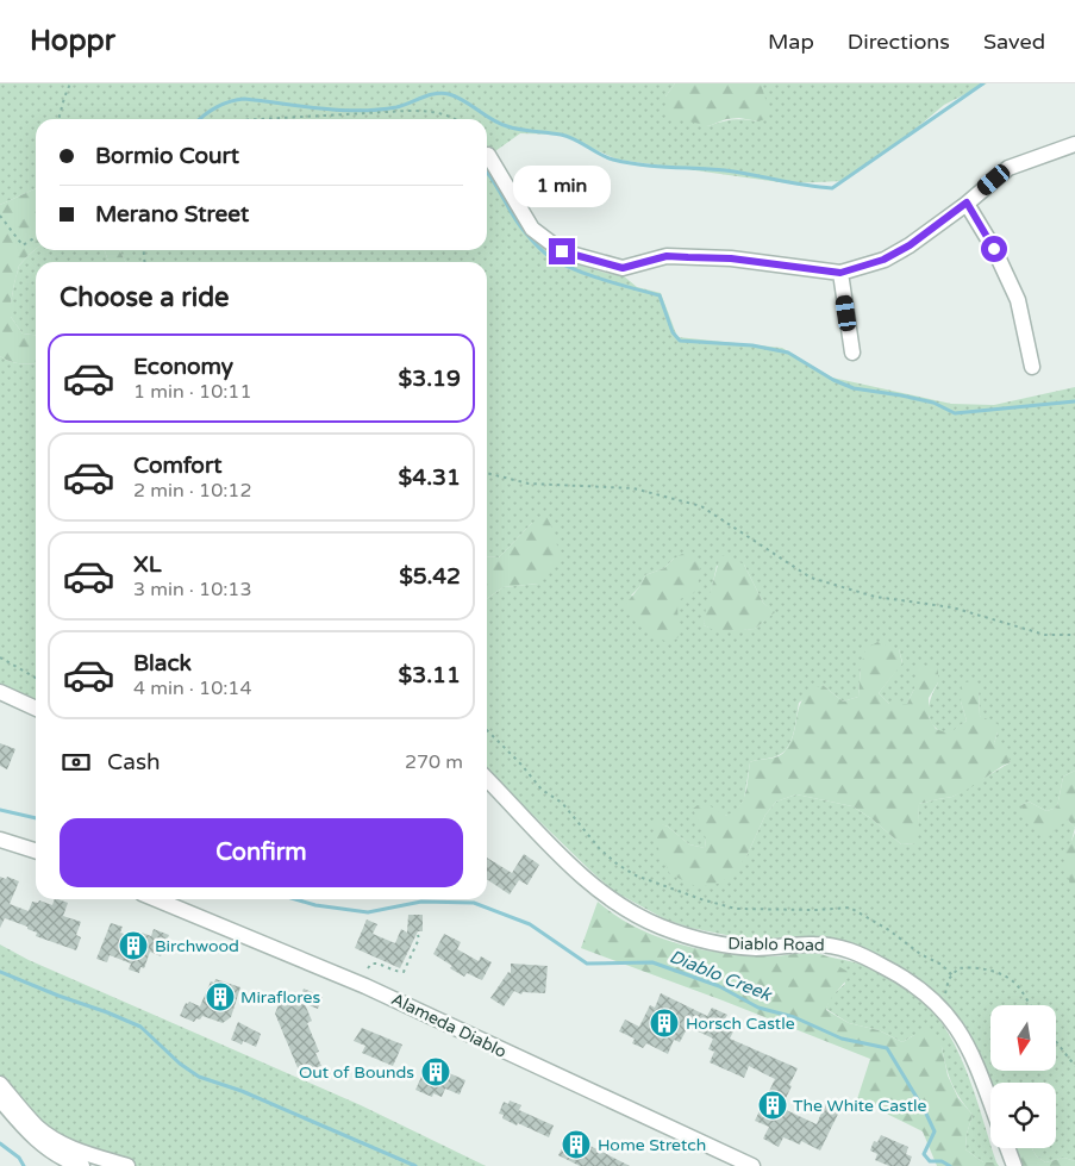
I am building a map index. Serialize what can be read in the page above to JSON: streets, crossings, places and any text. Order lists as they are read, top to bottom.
{
  "streets": {
    "street": ["Diablo Road", "Alameda Diablo"]
  },
  "water": ["Diablo Creek"],
  "places": {
    "building": [
      "Birchwood",
      "Miraflores",
      "Horsch Castle",
      "Out of Bounds",
      "The White Castle",
      "Home Stretch"
    ]
  },
  "north": "bottom",
  "page": {
    "header": "Hoppr",
    "nav": ["Map", "Directions", "Saved"],
    "banner": ["Bormio Court", "Merano Street"],
    "bubble": "1 min",
    "heading": "Choose a ride",
    "list": [
      {
        "name": "Economy",
        "note": "1 min · 10:11",
        "value": "$3.19"
      },
      {
        "name": "Comfort",
        "note": "2 min · 10:12",
        "value": "$4.31"
      },
      {
        "name": "XL",
        "note": "3 min · 10:13",
        "value": "$5.42"
      },
      {
        "name": "Black",
        "note": "4 min · 10:14",
        "value": "$3.11"
      }
    ],
    "pay": ["Cash", "270 m"],
    "buttons": "Confirm"
  }
}
